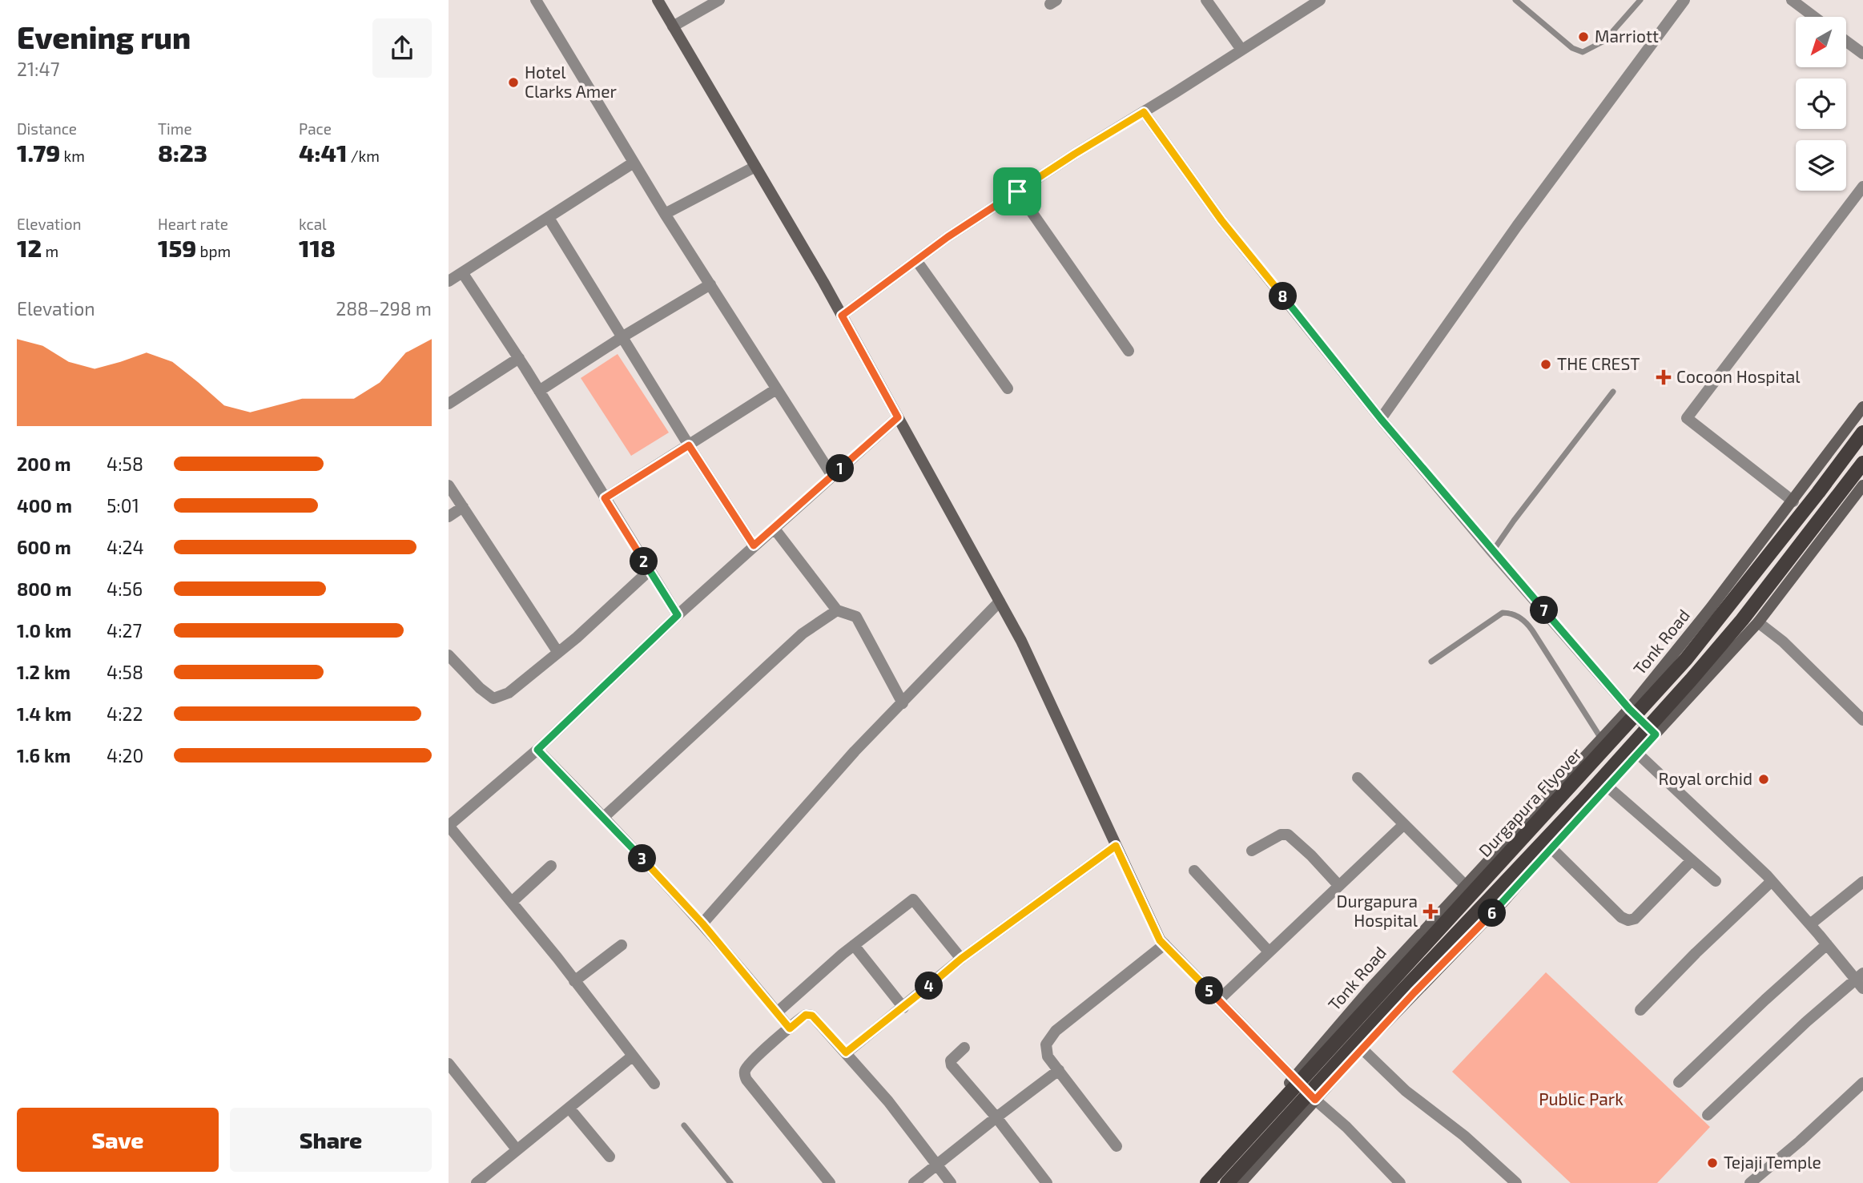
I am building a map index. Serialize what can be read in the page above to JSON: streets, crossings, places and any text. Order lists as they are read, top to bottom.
{
  "streets": {
    "main road": ["Durgapura Flyover"],
    "street": ["Tonk Road"]
  },
  "parks": ["Public Park"],
  "places": {
    "other": [
      "Marriott",
      "Hotel Clarks Amer",
      "THE CREST",
      "Royal orchid",
      "Tejaji Temple"
    ],
    "health": ["Cocoon Hospital", "Durgapura Hospital"]
  },
  "north": "bottom left",
  "page": {
    "heading": ["Evening run", "21:47"],
    "stats": [
      ["Distance", "1.79 km"],
      ["Time", "8:23"],
      ["Pace", "4:41 /km"],
      ["Elevation", "12 m"],
      ["Heart rate", "159 bpm"],
      ["kcal", "118"]
    ],
    "pins": [
      "8",
      "1",
      "2",
      "7",
      "3",
      "6",
      "4",
      "5"
    ],
    "chart": ["Elevation", "288–298 m"],
    "list": [
      {
        "name": "200 m",
        "note": "4:58"
      },
      {
        "name": "400 m",
        "note": "5:01"
      },
      {
        "name": "600 m",
        "note": "4:24"
      },
      {
        "name": "800 m",
        "note": "4:56"
      },
      {
        "name": "1.0 km",
        "note": "4:27"
      },
      {
        "name": "1.2 km",
        "note": "4:58"
      },
      {
        "name": "1.4 km",
        "note": "4:22"
      },
      {
        "name": "1.6 km",
        "note": "4:20"
      }
    ],
    "buttons": ["Save", "Share"]
  }
}
